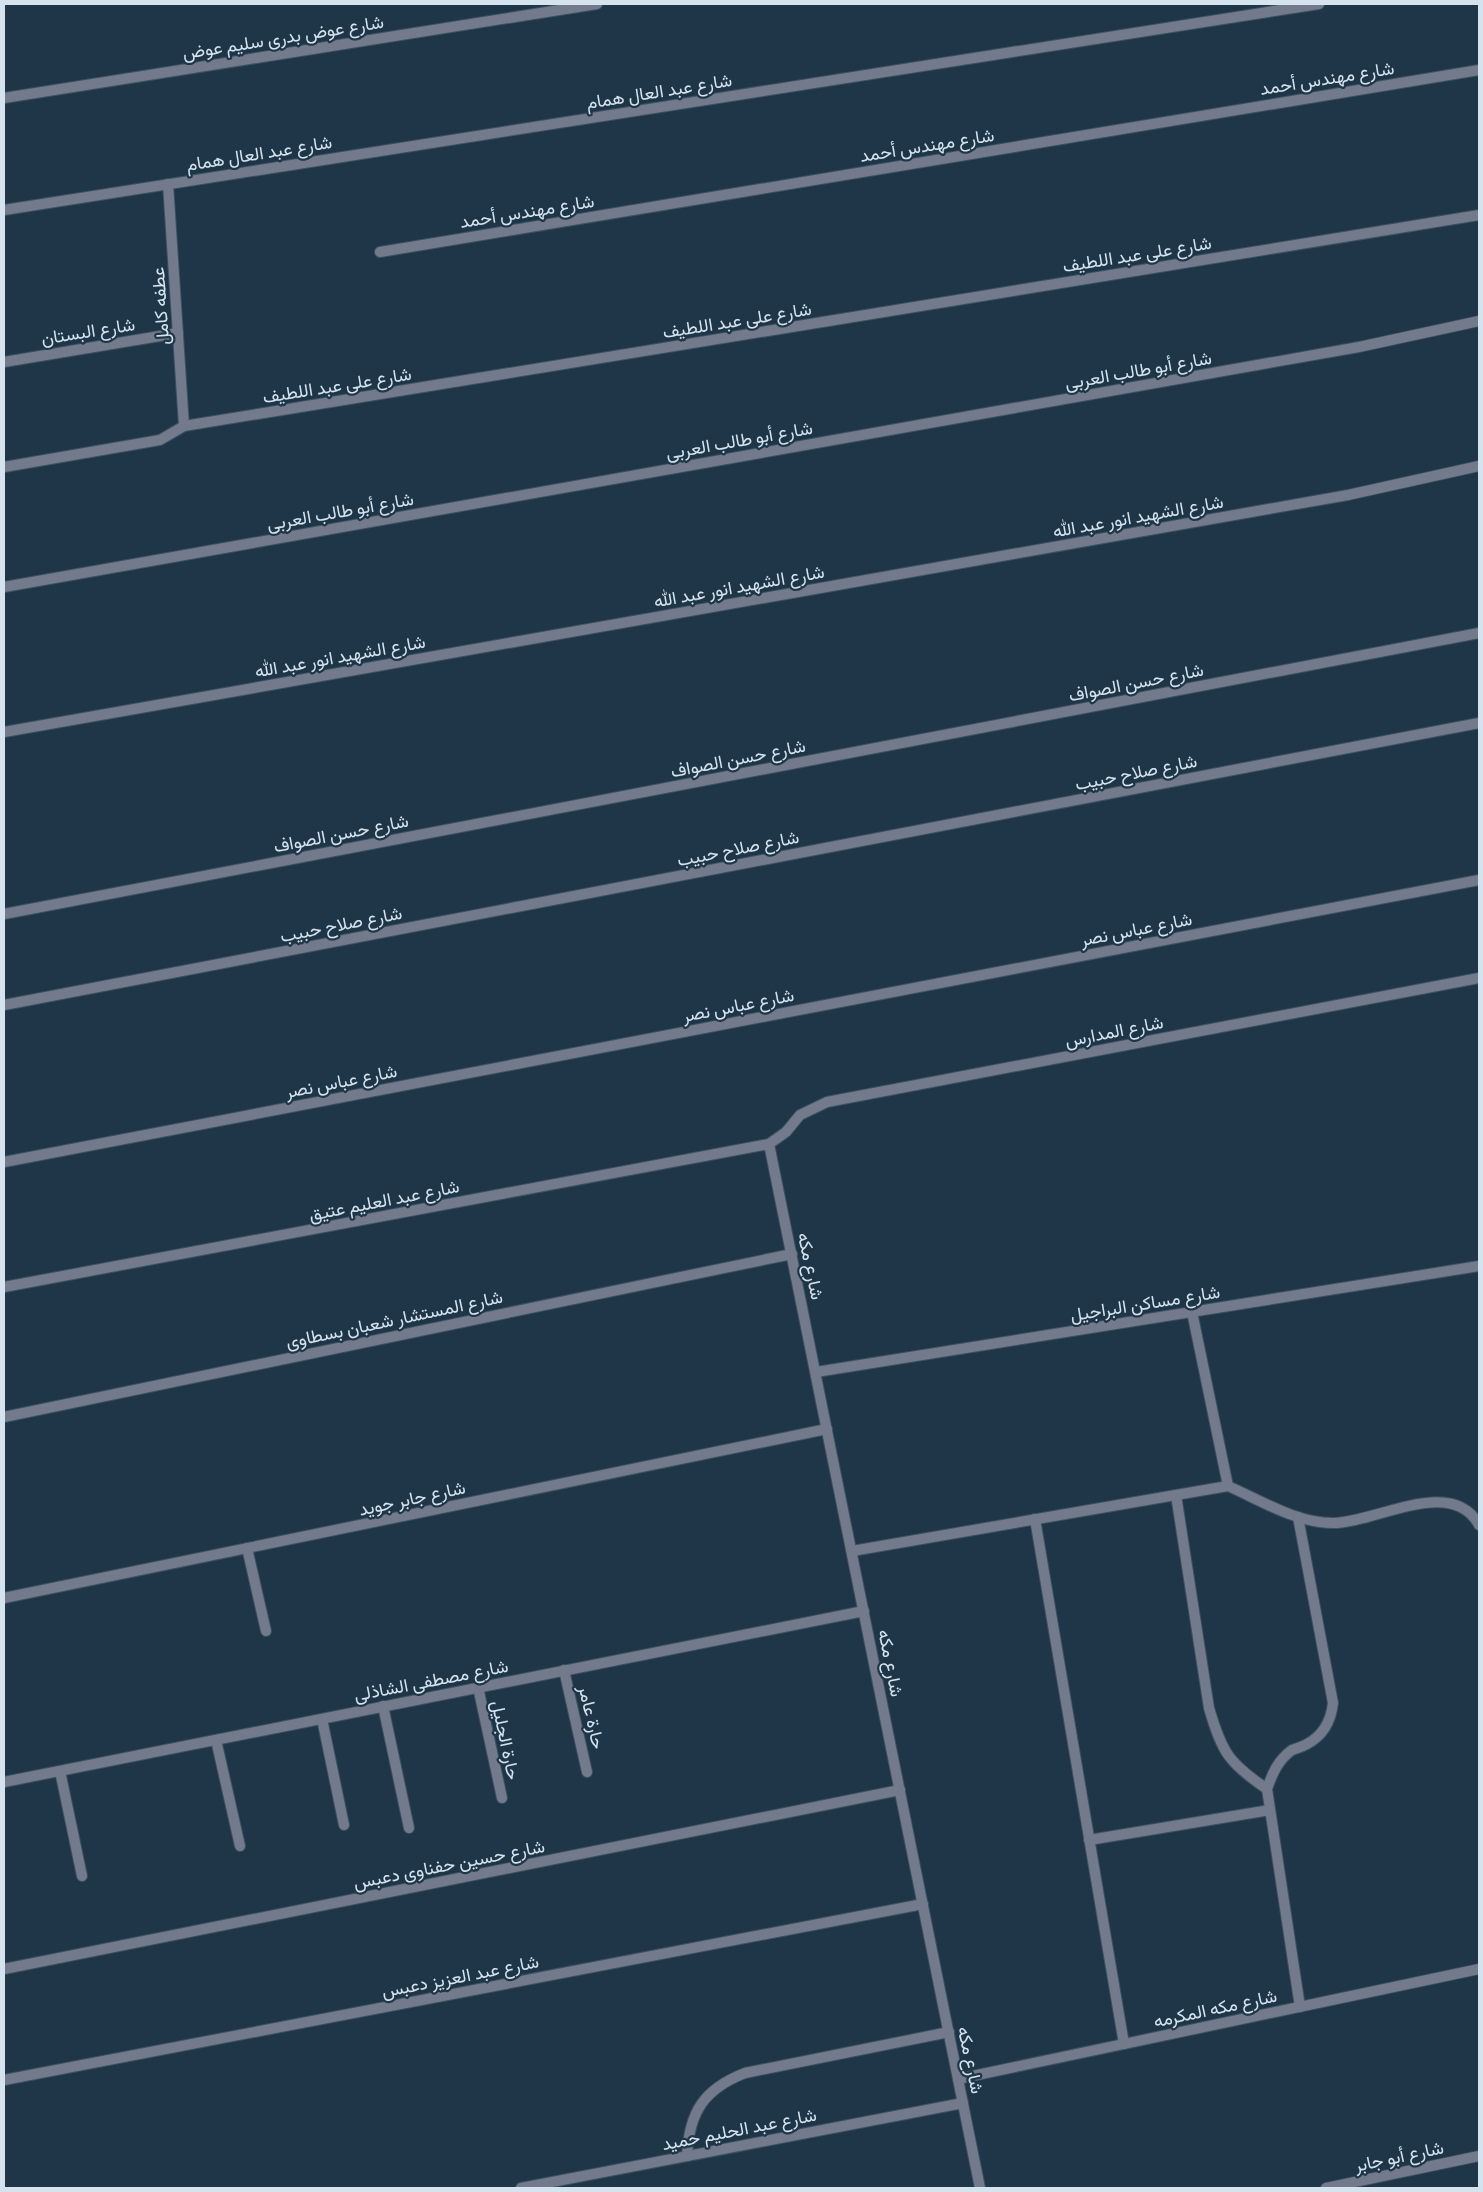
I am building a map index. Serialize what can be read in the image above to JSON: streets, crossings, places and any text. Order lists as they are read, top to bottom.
{
  "streets": {
    "street": [
      "شارع عوض بدرى سليم عوض",
      "شارع مهندس أحمد",
      "شارع عبد العال همام",
      "شارع على عبد اللطيف",
      "عطفه كامل",
      "شارع البستان",
      "شارع أبو طالب العربى",
      "شارع الشهيد انور عبد الله",
      "شارع حسن الصواف",
      "شارع صلاح حبيب",
      "شارع عباس نصر",
      "شارع المدارس",
      "شارع عبد العليم عتيق",
      "شارع مكه",
      "شارع مساكن البراجيل",
      "شارع المستشار شعبان بسطاوى",
      "شارع جابر جويد",
      "شارع مصطفى الشاذلى",
      "حارة عامر",
      "حارة الجليل",
      "شارع حسين حفناوى دعبس",
      "شارع عبد العزيز دعبس",
      "شارع مكه المكرمه",
      "شارع عبد الحليم حميد",
      "شارع أبو جابر"
    ]
  },
  "crossings": [
    ["شارع عبد العال همام", "عطفه كامل"],
    ["شارع على عبد اللطيف", "عطفه كامل"],
    ["عطفه كامل", "شارع البستان"],
    ["شارع المدارس", "شارع عبد العليم عتيق"],
    ["شارع المدارس", "شارع مكه"],
    ["شارع عبد العليم عتيق", "شارع مكه"],
    ["شارع مكه", "شارع مساكن البراجيل"],
    ["شارع مكه", "شارع المستشار شعبان بسطاوى"],
    ["شارع مكه", "شارع جابر جويد"],
    ["شارع مكه", "شارع مصطفى الشاذلى"],
    ["شارع مكه", "شارع حسين حفناوى دعبس"],
    ["شارع مكه", "شارع عبد العزيز دعبس"],
    ["شارع مكه", "شارع مكه المكرمه"],
    ["شارع مكه", "شارع عبد الحليم حميد"],
    ["شارع مصطفى الشاذلى", "حارة عامر"],
    ["شارع مصطفى الشاذلى", "حارة الجليل"]
  ]
}
